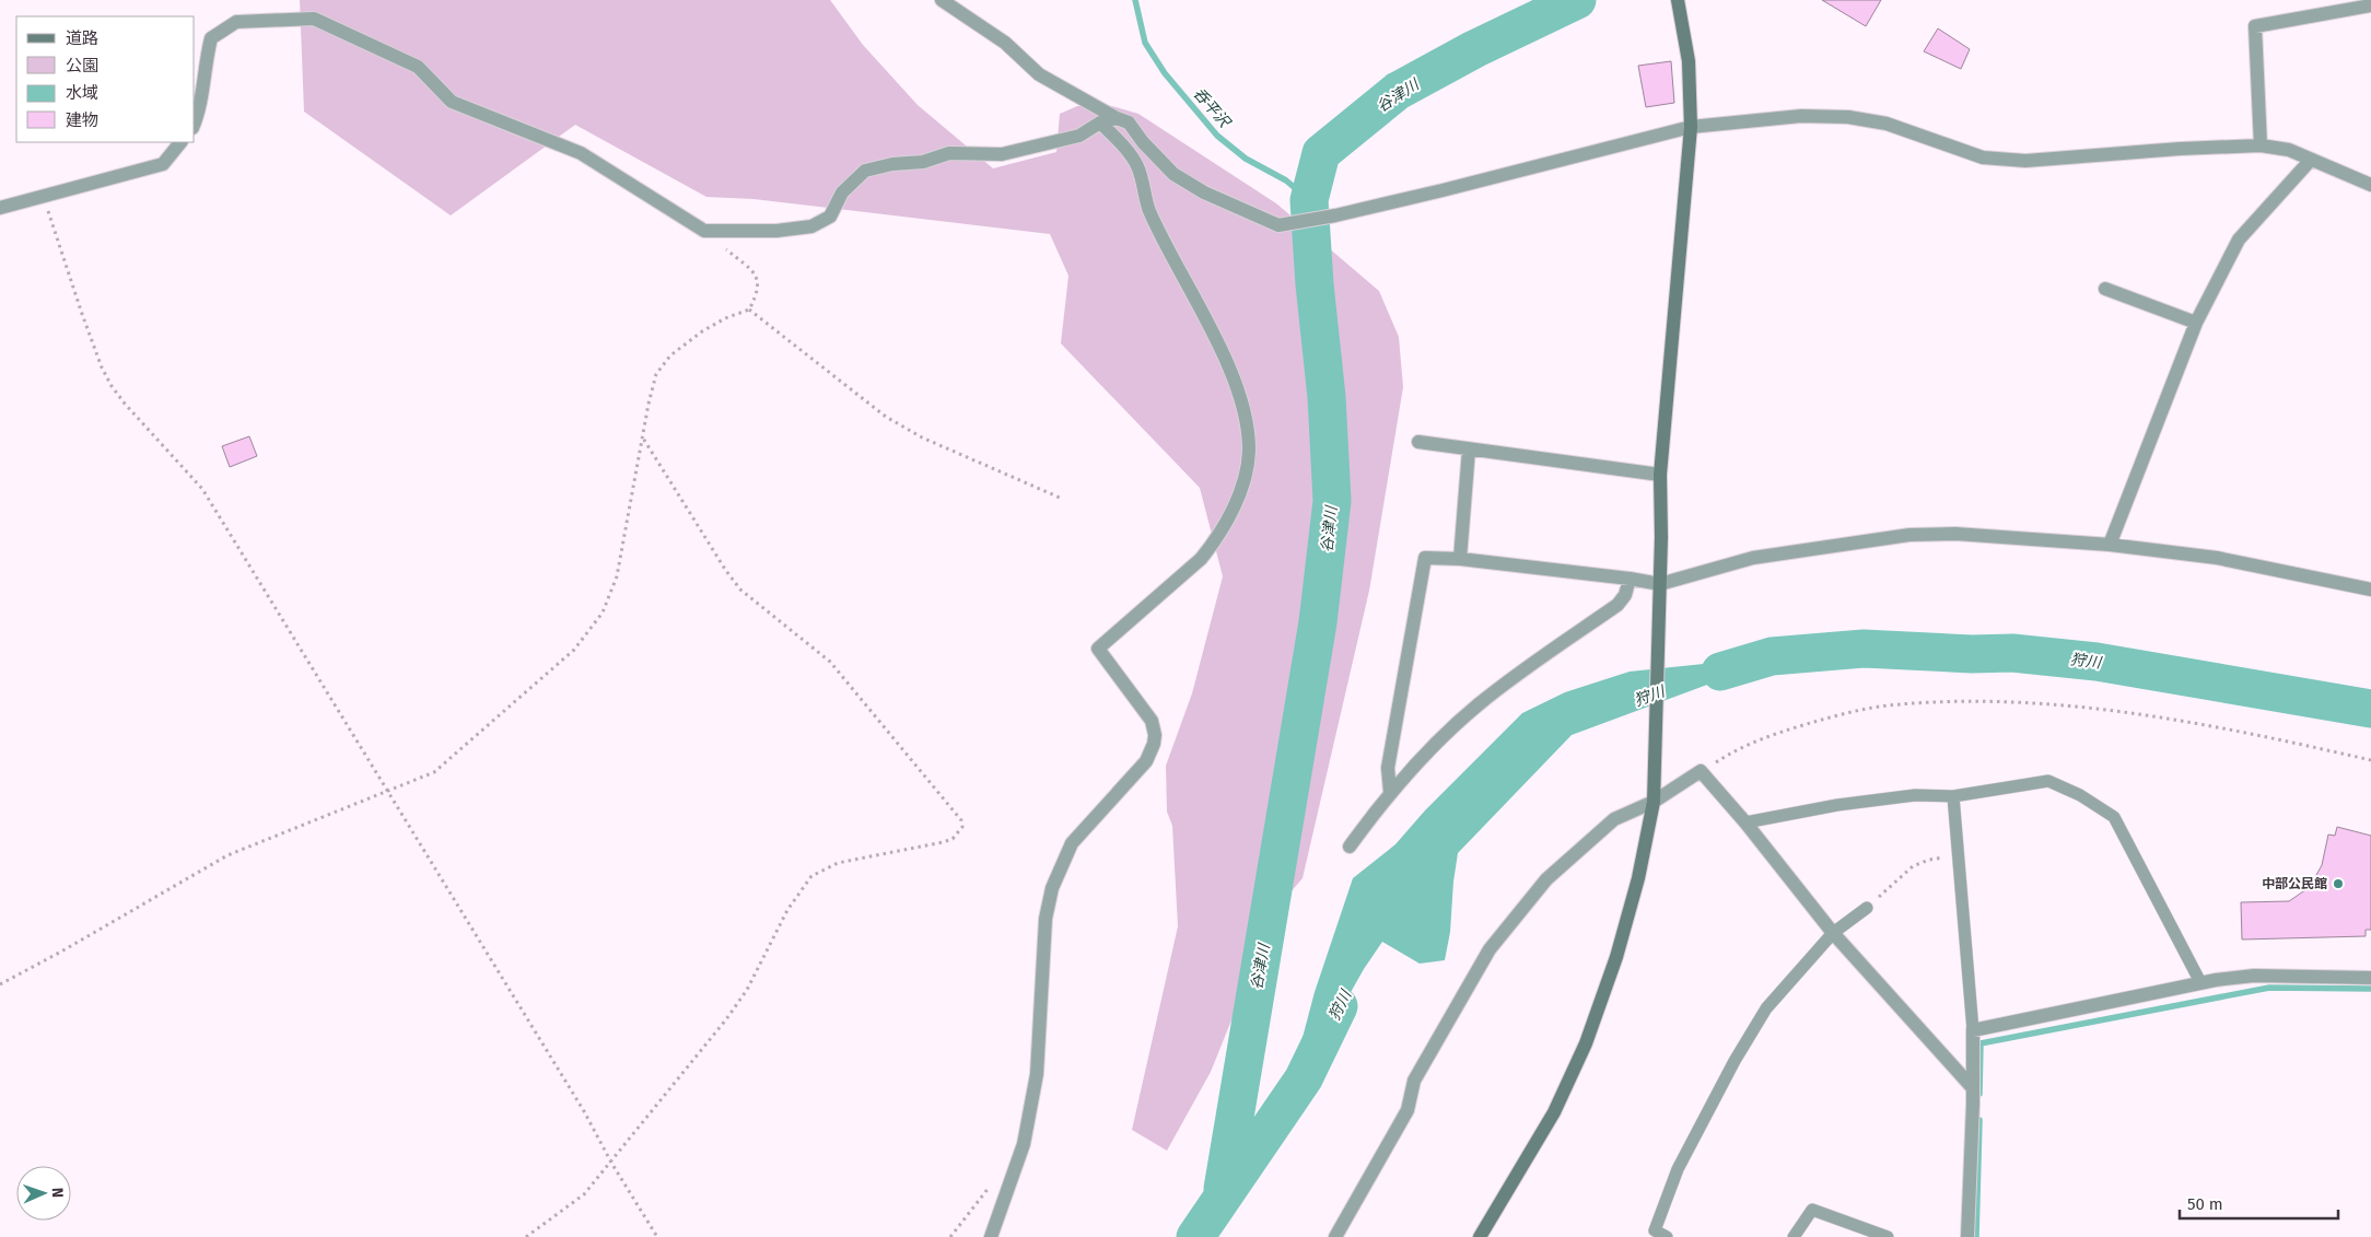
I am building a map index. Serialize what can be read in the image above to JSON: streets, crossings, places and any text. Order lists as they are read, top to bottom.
{
  "water": ["谷津川", "呑平沢", "狩川"],
  "places": ["中部公民館"],
  "legend": [
    "道路",
    "公園",
    "水域",
    "建物"
  ],
  "scale_bar": "50 m",
  "north": "right"
}
